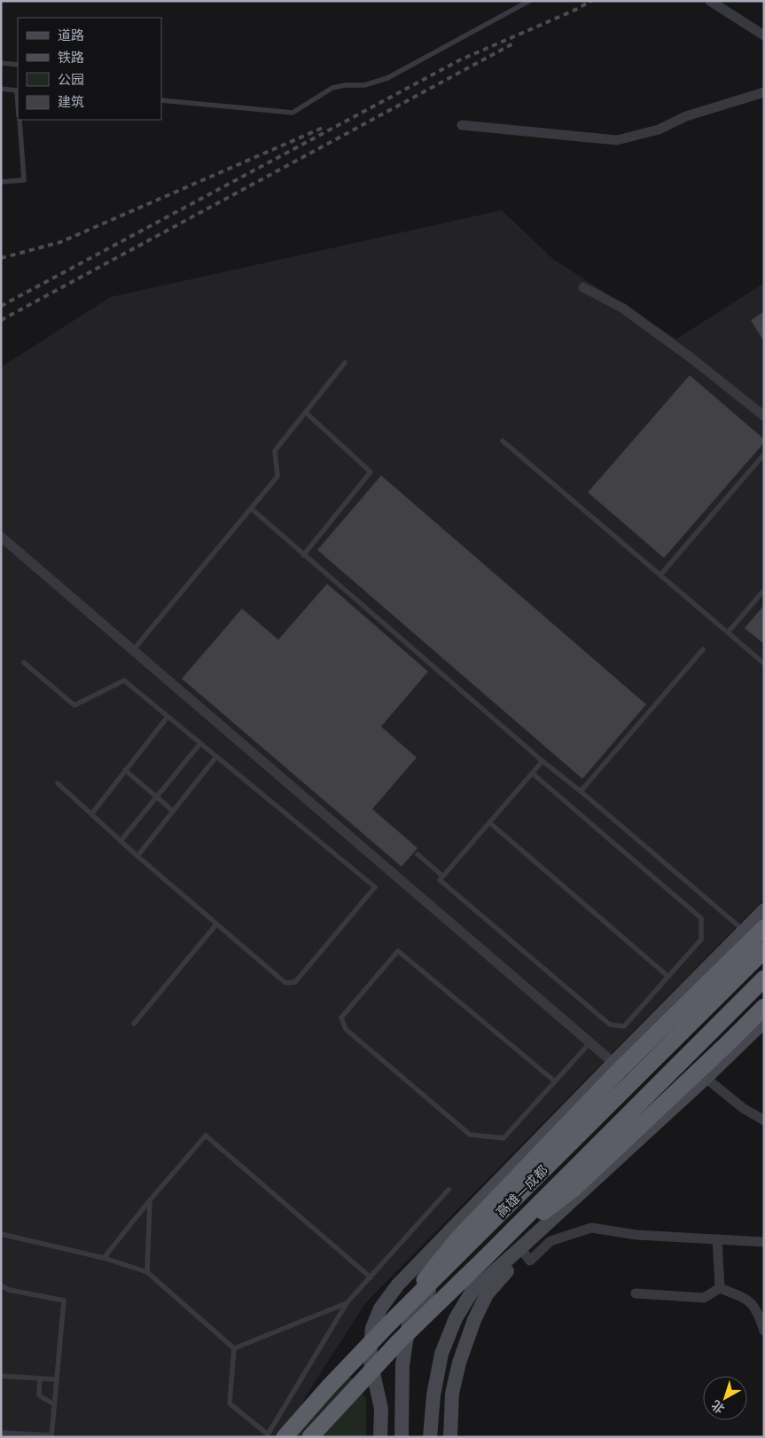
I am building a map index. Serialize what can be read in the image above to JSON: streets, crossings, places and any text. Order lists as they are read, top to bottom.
{
  "streets": {
    "highway": ["高雄—成都"]
  },
  "legend": [
    "道路",
    "铁路",
    "公园",
    "建筑"
  ],
  "north": "bottom left"
}
